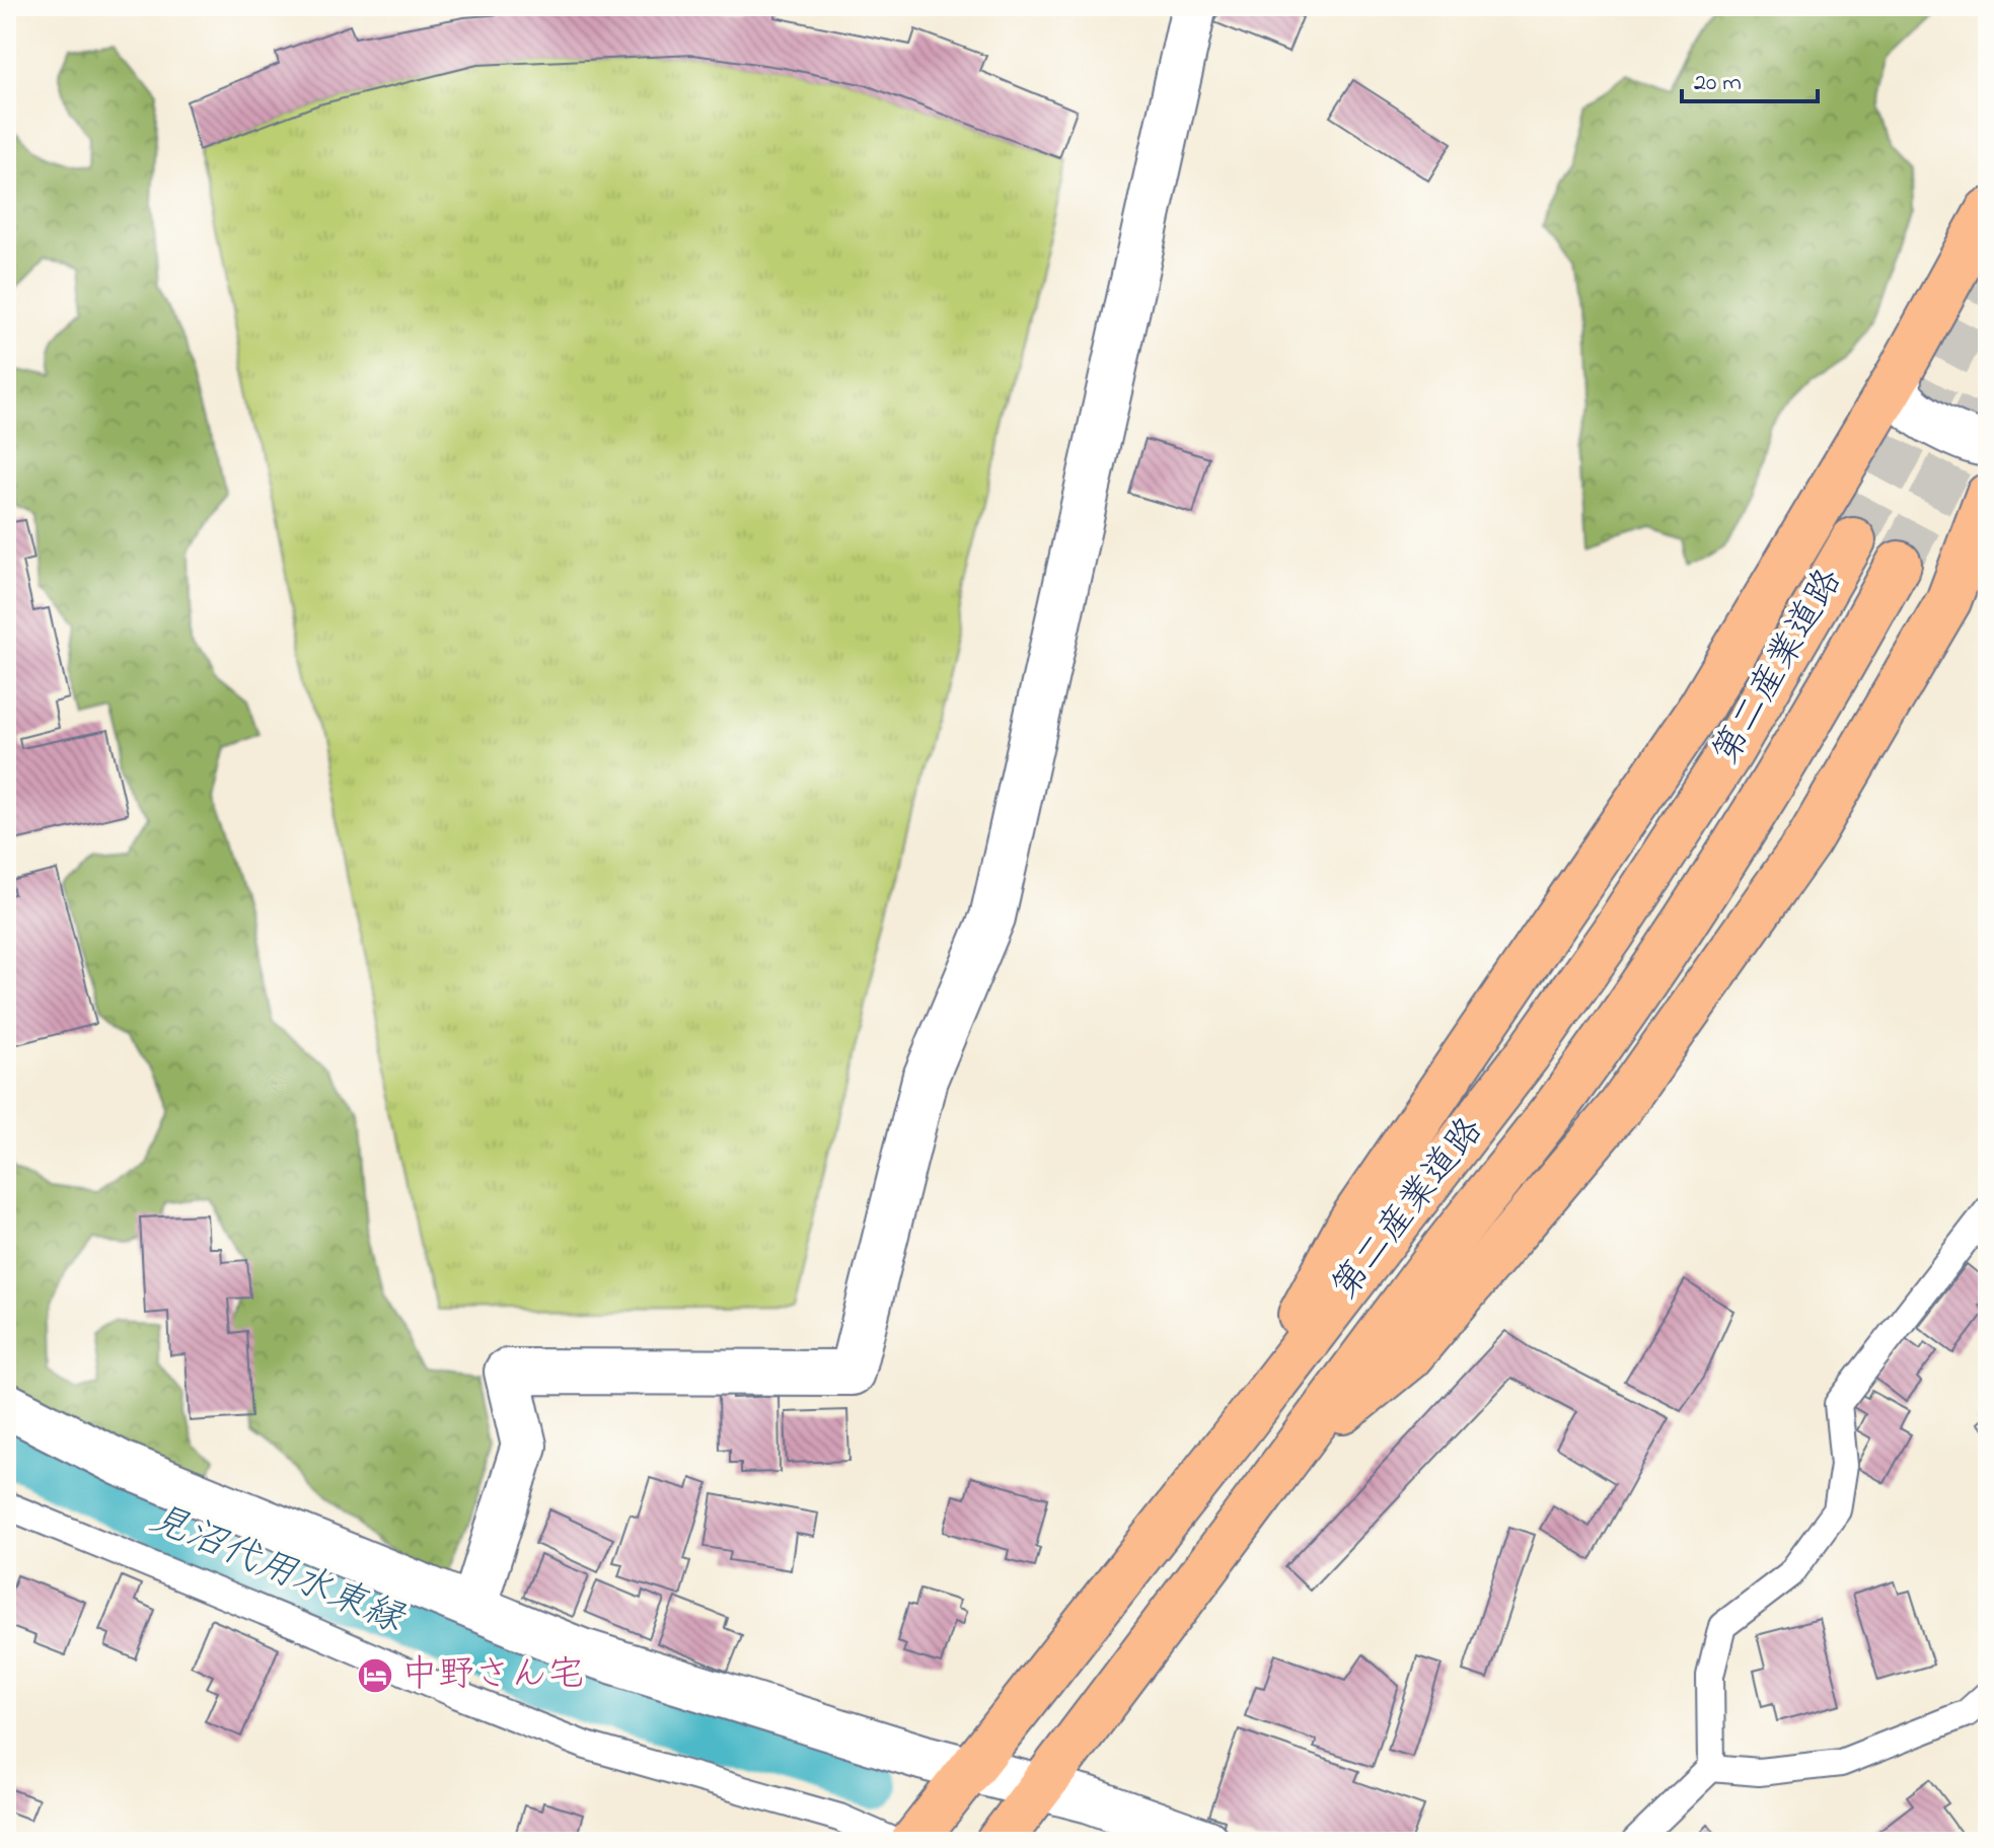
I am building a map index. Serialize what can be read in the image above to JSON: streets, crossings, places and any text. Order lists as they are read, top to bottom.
{
  "streets": {
    "main road": ["第二産業道路"]
  },
  "water": ["見沼代用水東縁"],
  "places": {
    "hotel": ["中野さん宅"]
  },
  "scale_bar": "20 m"
}
